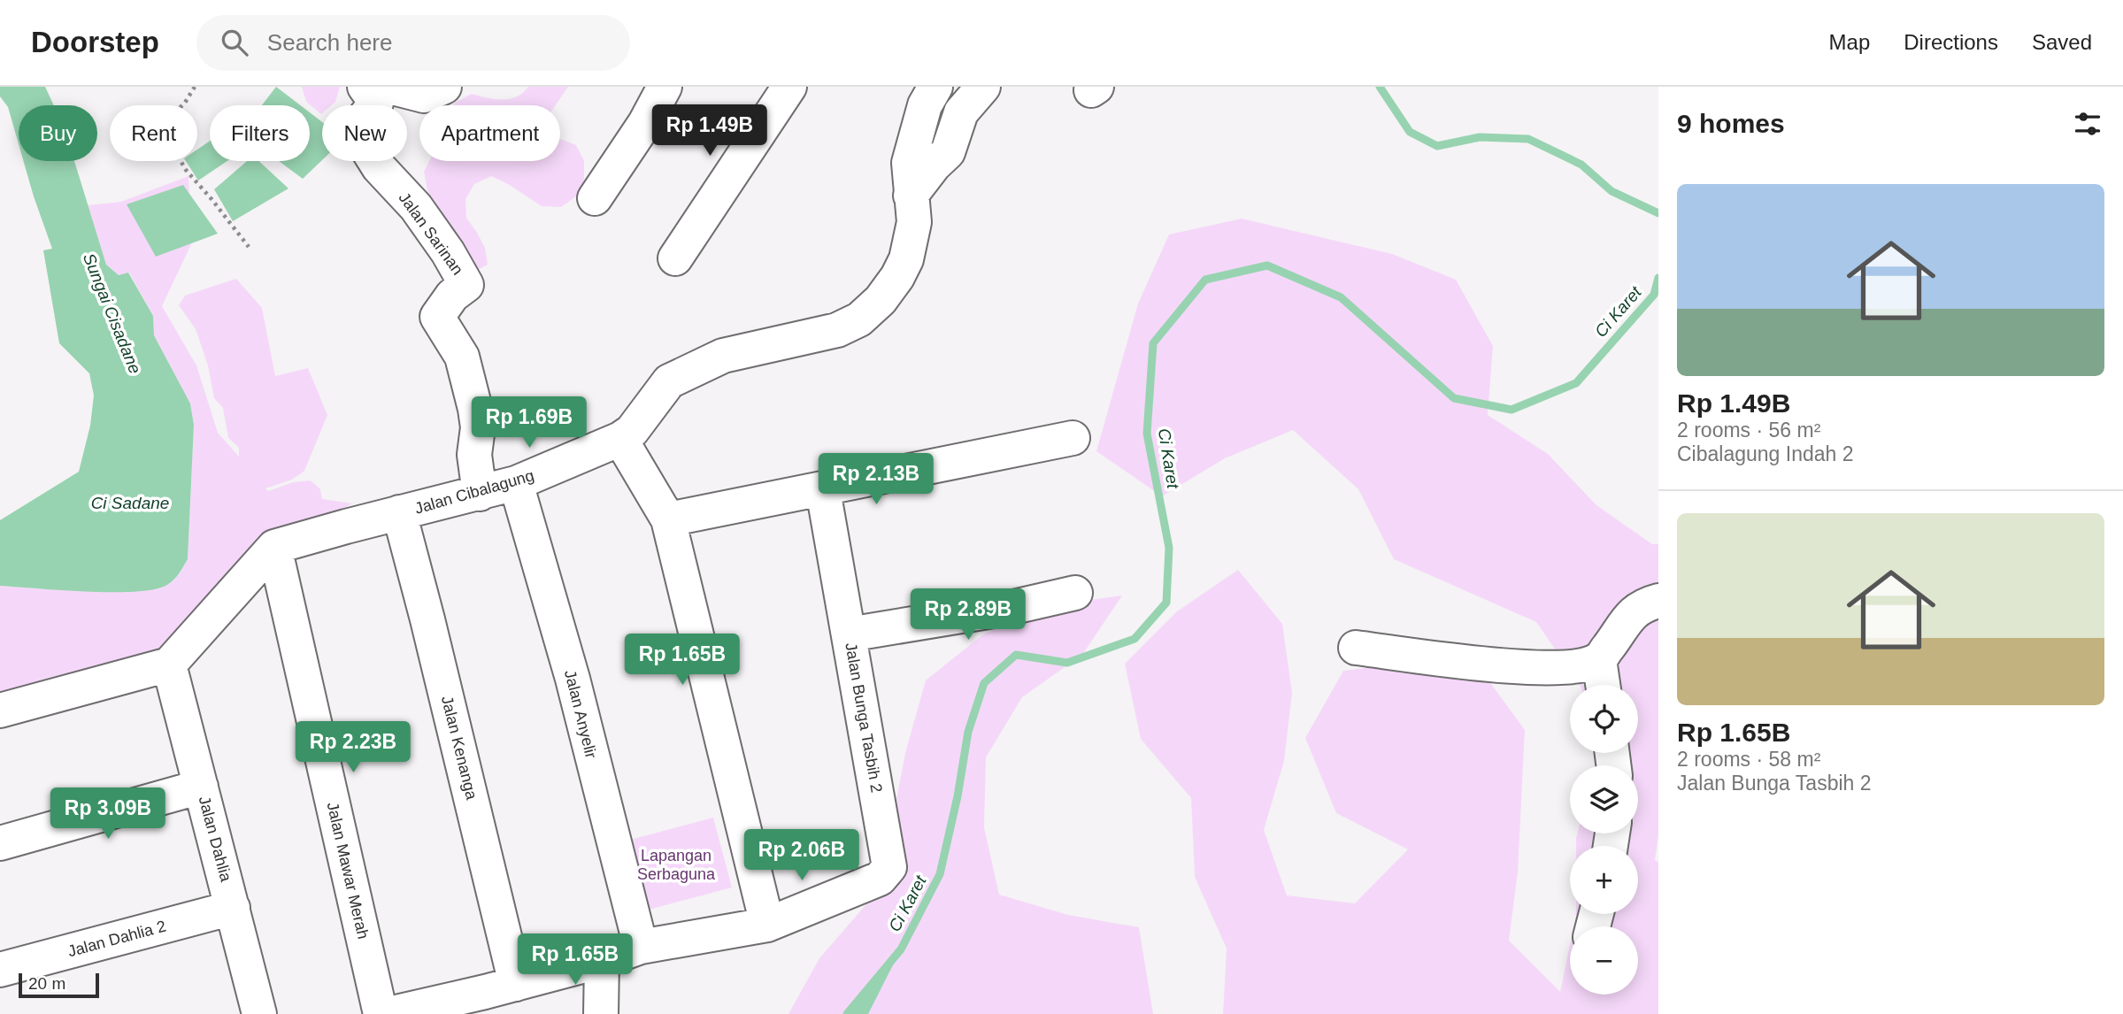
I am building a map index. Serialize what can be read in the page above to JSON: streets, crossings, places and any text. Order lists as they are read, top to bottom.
{
  "streets": {
    "street": [
      "Jalan Sarinan",
      "Jalan Cibalagung",
      "Jalan Anyelir",
      "Jalan Bunga Tasbih 2",
      "Jalan Kenanga",
      "Jalan Dahlia",
      "Jalan Mawar Merah",
      "Jalan Dahlia 2"
    ]
  },
  "crossings": [
    ["Jalan Sarinan", "Jalan Cibalagung"],
    ["Jalan Cibalagung", "Jalan Anyelir"],
    ["Jalan Cibalagung", "Jalan Kenanga"],
    ["Jalan Cibalagung", "Jalan Mawar Merah"],
    ["Jalan Anyelir", "Jalan Bunga Tasbih 2"],
    ["Jalan Bunga Tasbih 2", "Jalan Kenanga"],
    ["Jalan Dahlia", "Jalan Dahlia 2"]
  ],
  "water": ["Ci Karet", "Sungai Cisadane", "Ci Sadane"],
  "parks": ["Lapangan Serbaguna"],
  "scale_bar": "20 m",
  "page": {
    "header": "Doorstep",
    "search": "Search here",
    "nav": ["Map", "Directions", "Saved"],
    "heading": "9 homes",
    "price": [
      "Rp 1.49B",
      "Rp 1.69B",
      "Rp 2.13B",
      "Rp 2.89B",
      "Rp 1.65B",
      "Rp 2.23B",
      "Rp 3.09B",
      "Rp 2.06B",
      "Rp 1.65B"
    ],
    "chip": [
      "Buy",
      "Rent",
      "Filters",
      "New",
      "Apartment"
    ],
    "list": [
      {
        "name": "Rp 1.49B",
        "note": "2 rooms · 56 m² · Cibalagung Indah 2"
      },
      {
        "name": "Rp 1.65B",
        "note": "2 rooms · 58 m² · Jalan Bunga Tasbih 2"
      }
    ],
    "map_buttons": ["+", "−"],
    "scale": "20 m"
  }
}
